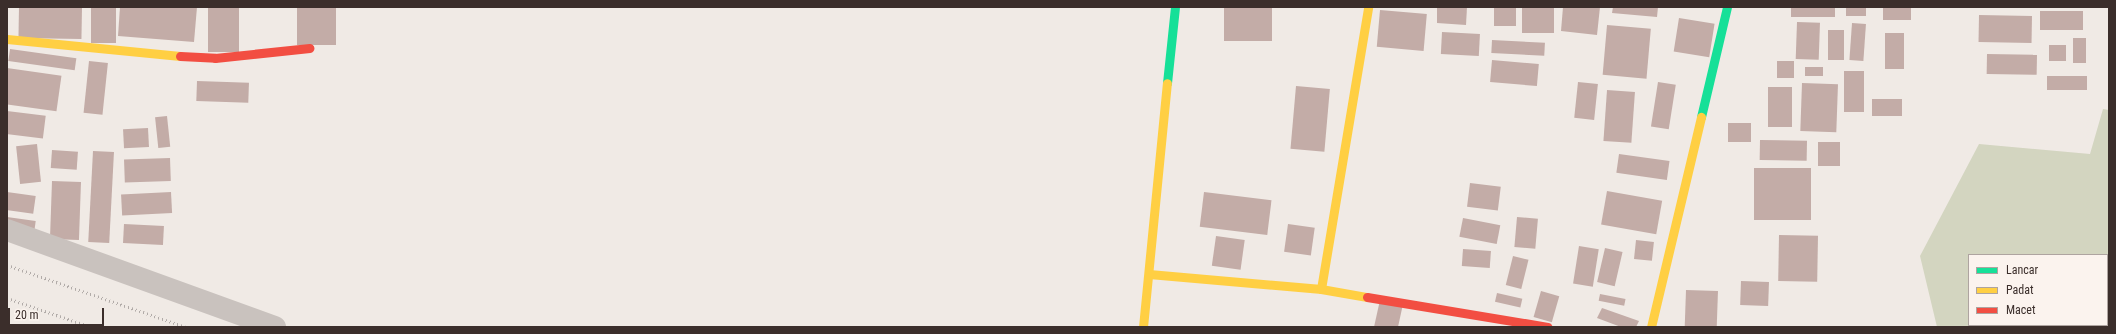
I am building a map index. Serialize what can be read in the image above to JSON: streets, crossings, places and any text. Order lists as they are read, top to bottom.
{
  "legend": ["Lancar", "Padat", "Macet"],
  "scale_bar": "20 m"
}
